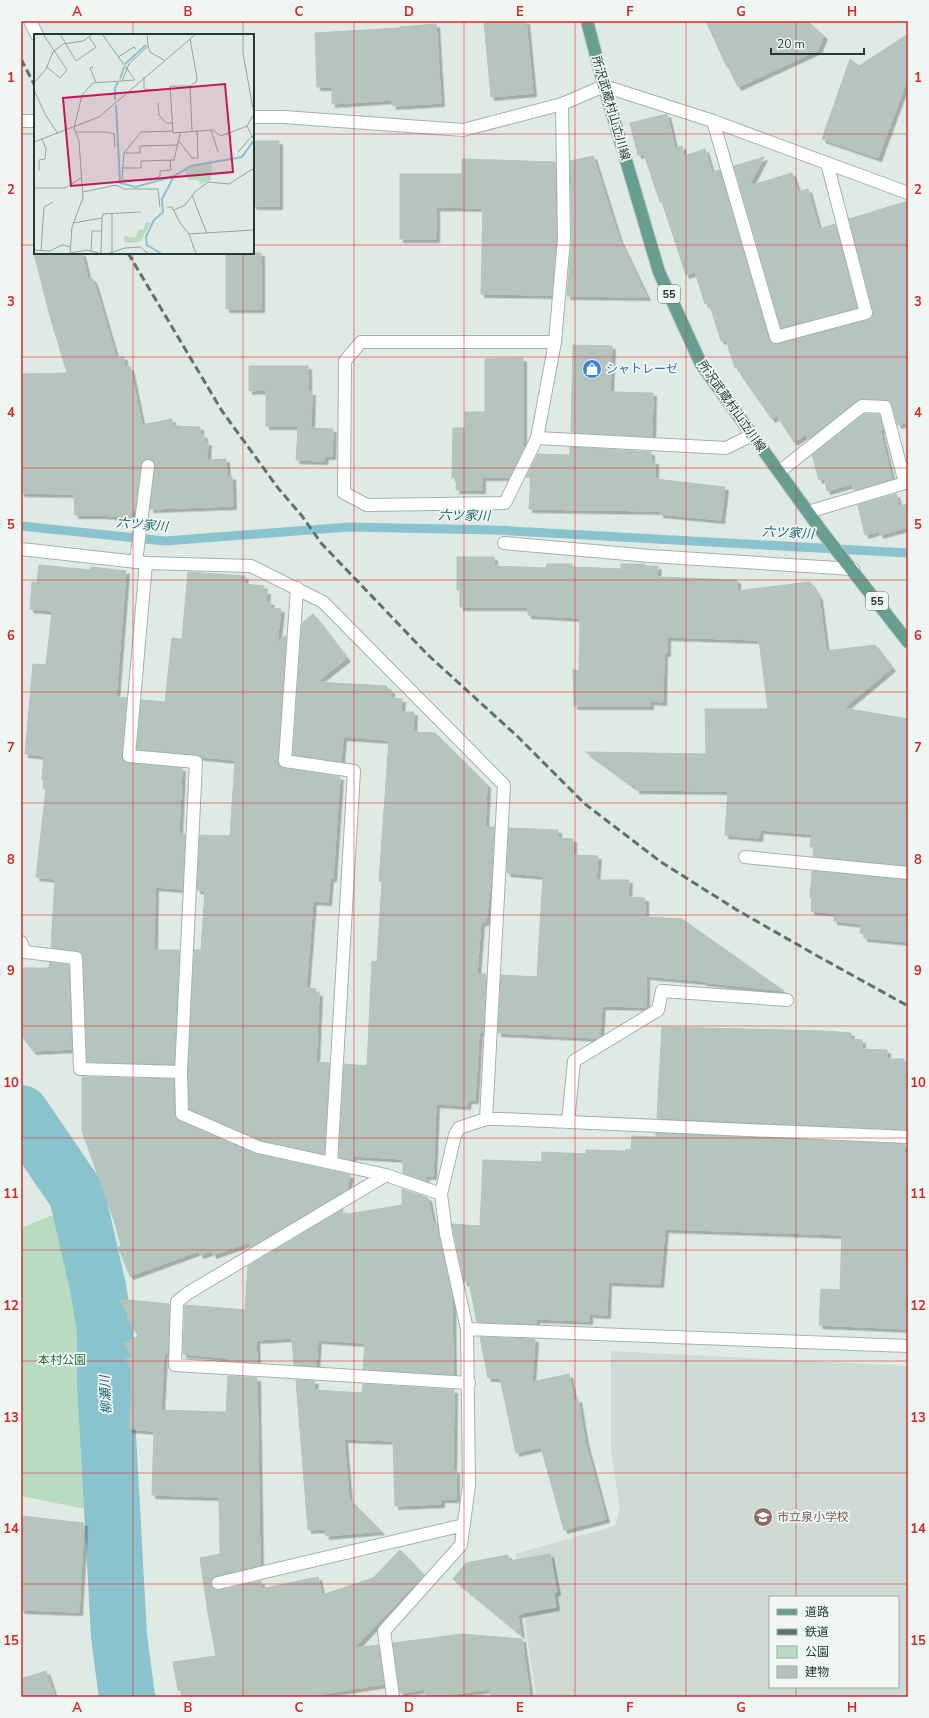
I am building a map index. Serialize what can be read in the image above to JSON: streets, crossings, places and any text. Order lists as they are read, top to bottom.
{
  "streets": {
    "main road": ["所沢武蔵村山立川線", "55"]
  },
  "water": ["六ツ家川", "柳瀬川"],
  "parks": ["本村公園"],
  "places": {
    "shop": ["シャトレーゼ"],
    "school or university": ["市立泉小学校"]
  },
  "legend": [
    "道路",
    "鉄道",
    "公園",
    "建物"
  ],
  "scale_bar": "20 m",
  "grid": {
    "columns": [
      "A",
      "B",
      "C",
      "D",
      "E",
      "F",
      "G",
      "H"
    ],
    "rows": [
      "1",
      "2",
      "3",
      "4",
      "5",
      "6",
      "7",
      "8",
      "9",
      "10",
      "11",
      "12",
      "13",
      "14",
      "15"
    ]
  }
}
